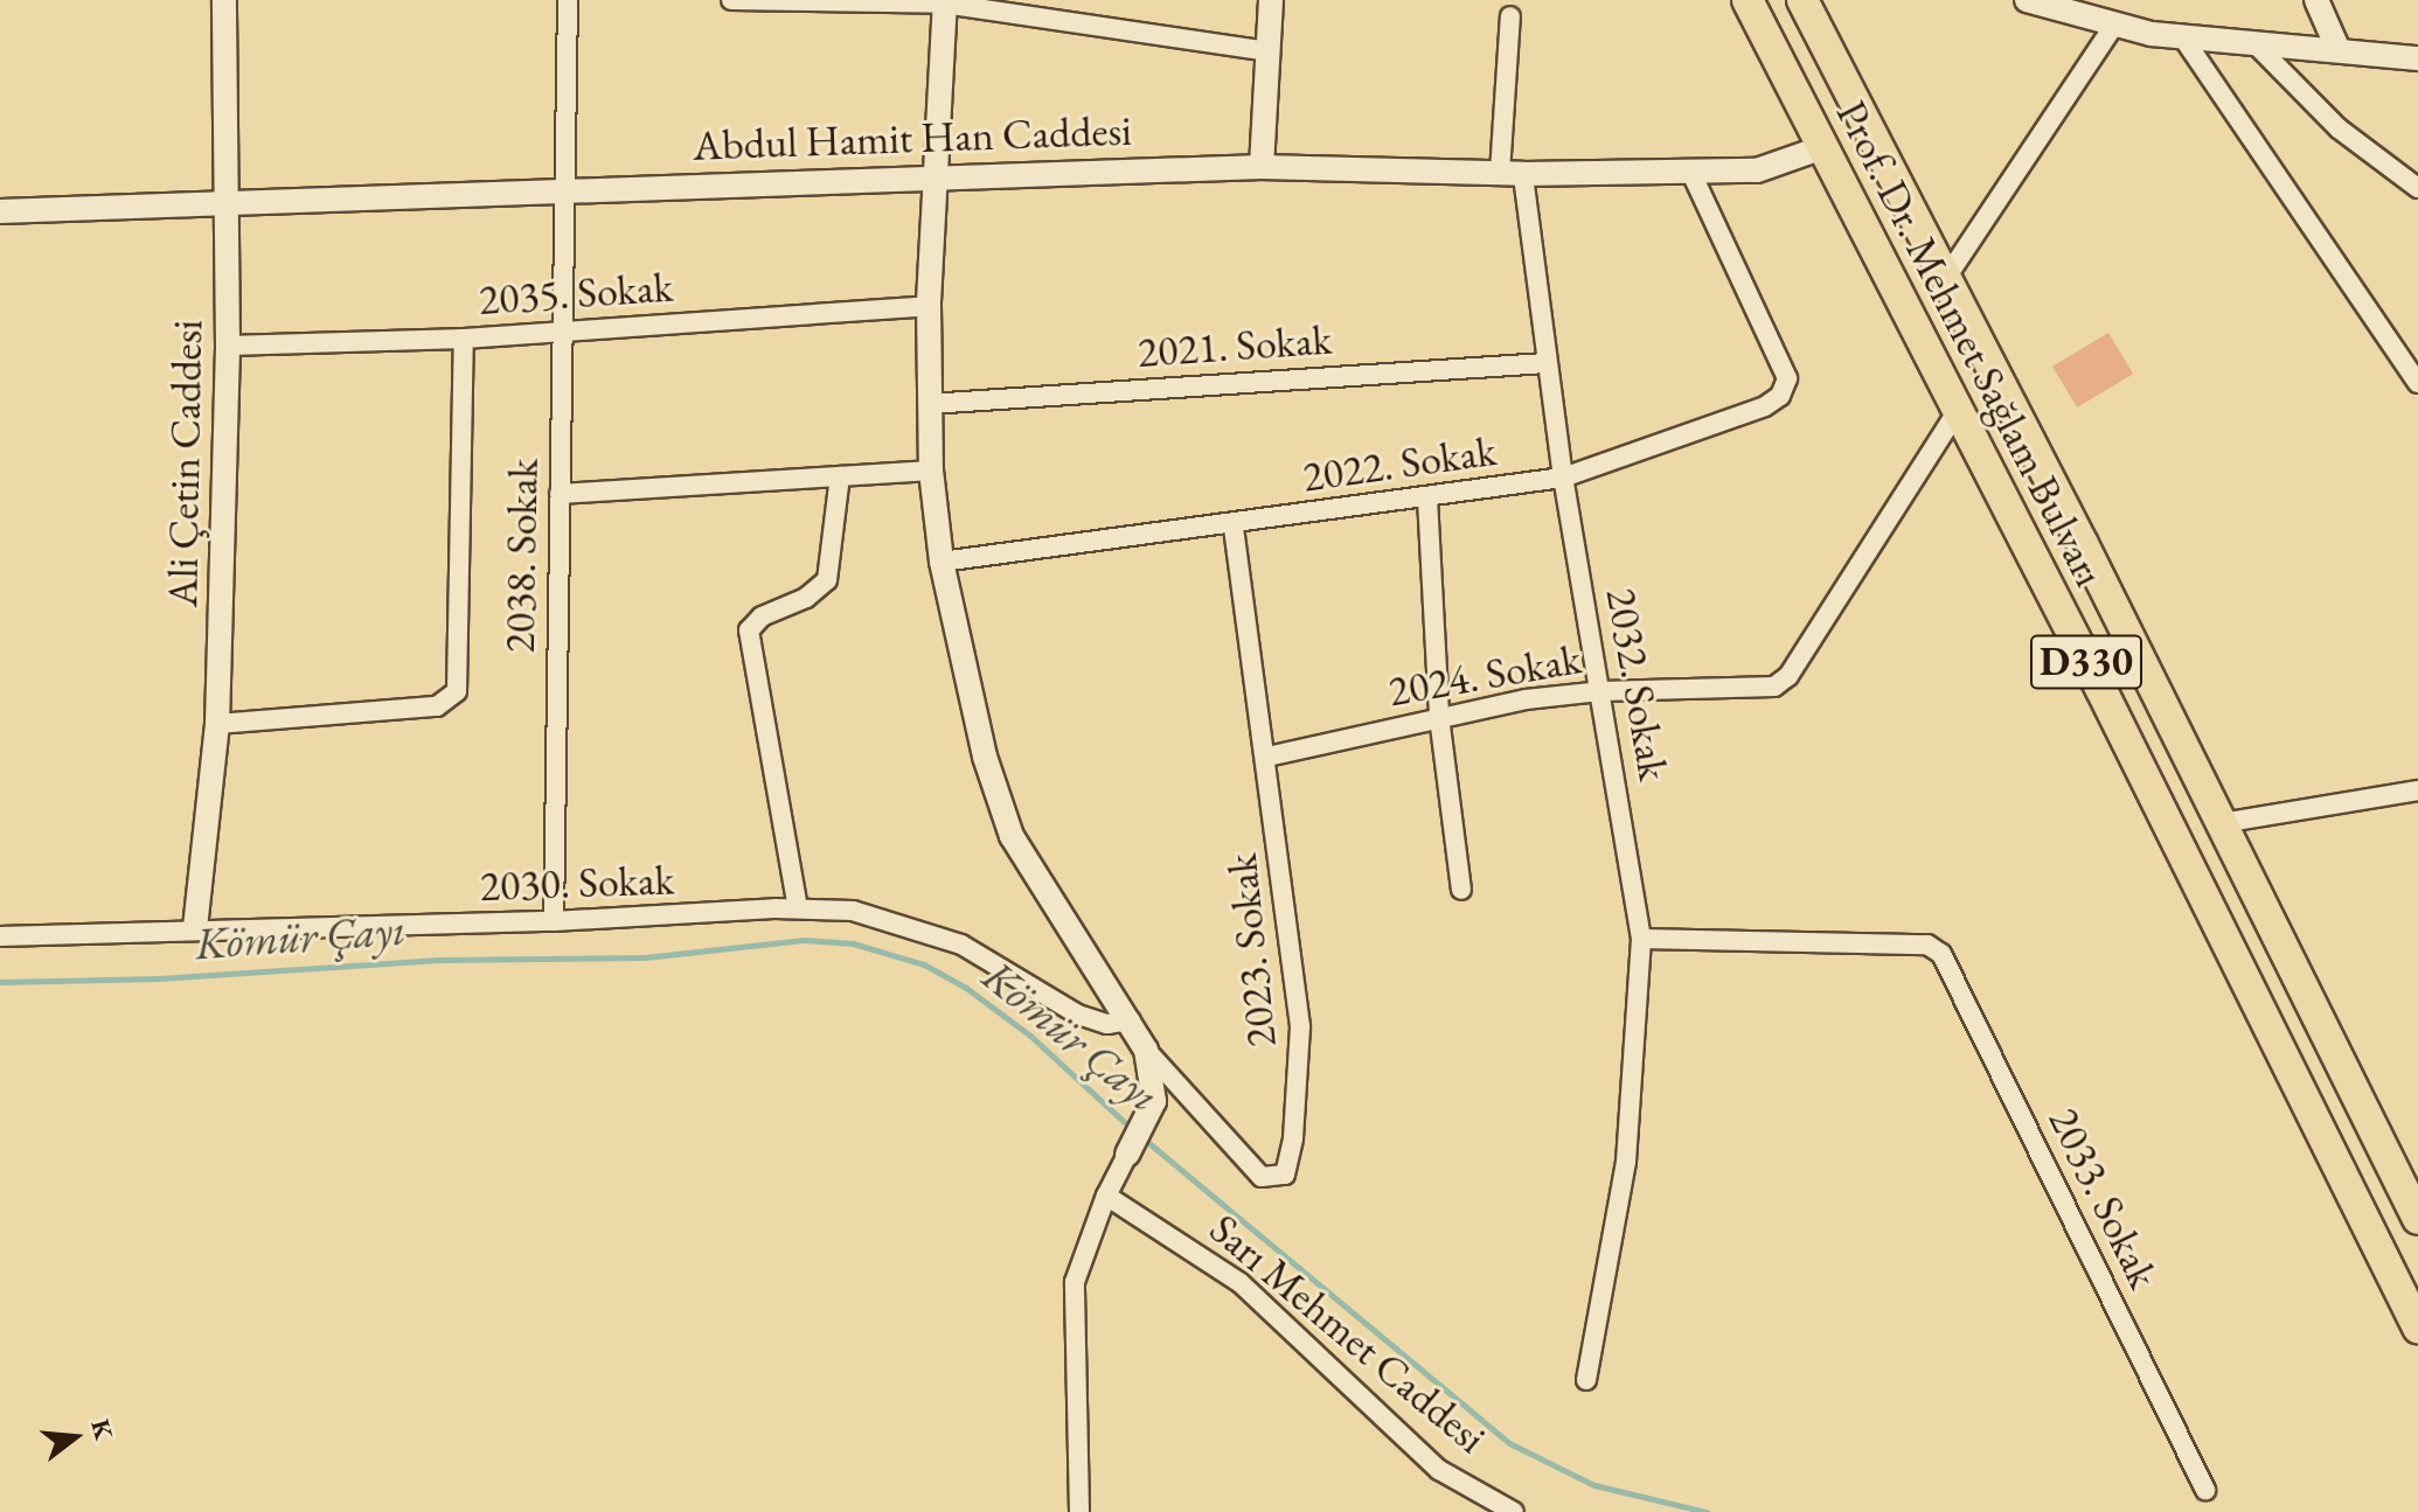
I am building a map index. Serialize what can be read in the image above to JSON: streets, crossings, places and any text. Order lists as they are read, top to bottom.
{
  "streets": {
    "highway": ["Prof. Dr. Mehmet Sağlam Bulvarı", "D330"],
    "street": [
      "Abdul Hamit Han Caddesi",
      "2035. Sokak",
      "2021. Sokak",
      "Ali Çetin Caddesi",
      "2022. Sokak",
      "2038. Sokak",
      "2024. Sokak",
      "2032. Sokak",
      "2030. Sokak",
      "2023. Sokak",
      "2033. Sokak",
      "Sarı Mehmet Caddesi"
    ]
  },
  "crossings": [
    ["Abdul Hamit Han Caddesi", "Prof. Dr. Mehmet Sağlam Bulvarı"],
    ["Abdul Hamit Han Caddesi", "Ali Çetin Caddesi"],
    ["Abdul Hamit Han Caddesi", "2022. Sokak"],
    ["Abdul Hamit Han Caddesi", "2038. Sokak"],
    ["2035. Sokak", "Ali Çetin Caddesi"],
    ["2035. Sokak", "2038. Sokak"],
    ["Prof. Dr. Mehmet Sağlam Bulvarı", "2024. Sokak"],
    ["2021. Sokak", "2022. Sokak"],
    ["Ali Çetin Caddesi", "2030. Sokak"],
    ["2022. Sokak", "2032. Sokak"],
    ["2022. Sokak", "2023. Sokak"],
    ["2038. Sokak", "2030. Sokak"],
    ["2024. Sokak", "2032. Sokak"],
    ["2024. Sokak", "2023. Sokak"],
    ["2032. Sokak", "2033. Sokak"]
  ],
  "water": ["Kömür Çayı"],
  "north": "right"
}
